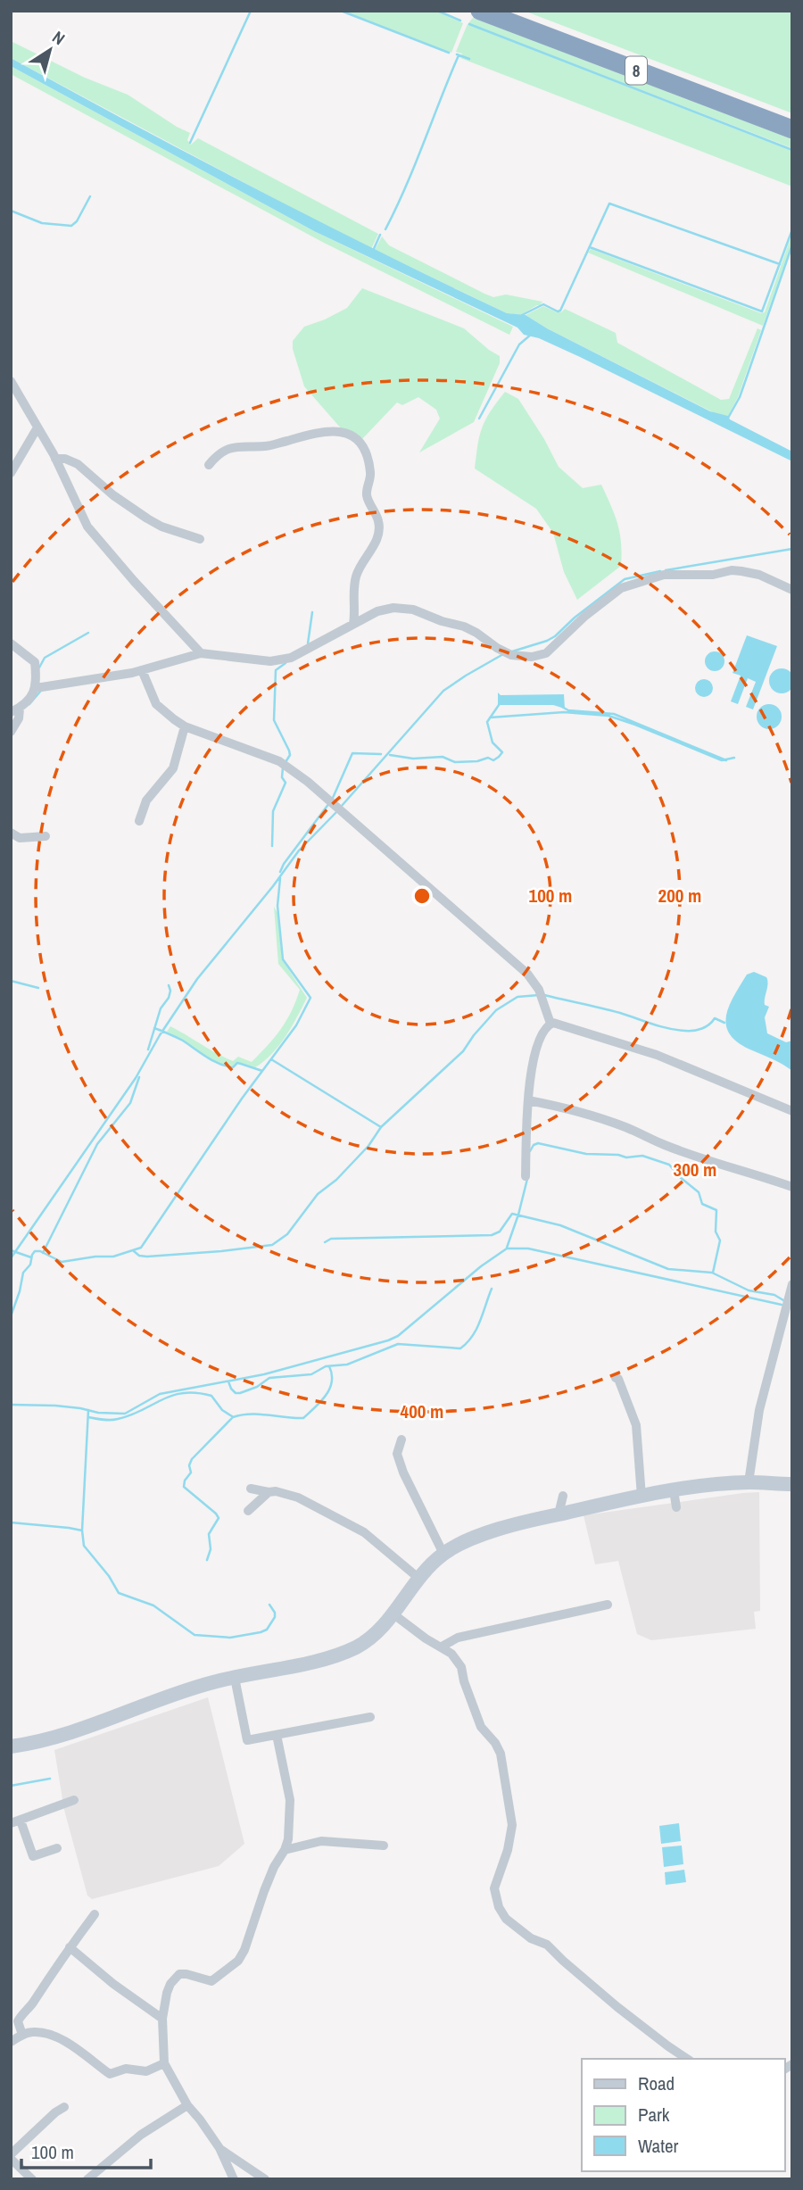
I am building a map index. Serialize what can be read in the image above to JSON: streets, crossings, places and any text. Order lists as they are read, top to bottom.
{
  "streets": {
    "highway": ["8"]
  },
  "legend": ["Road", "Park", "Water"],
  "scale_bar": "100 m",
  "north": "top right",
  "rings": [
    "100 m",
    "200 m",
    "300 m",
    "400 m"
  ]
}
